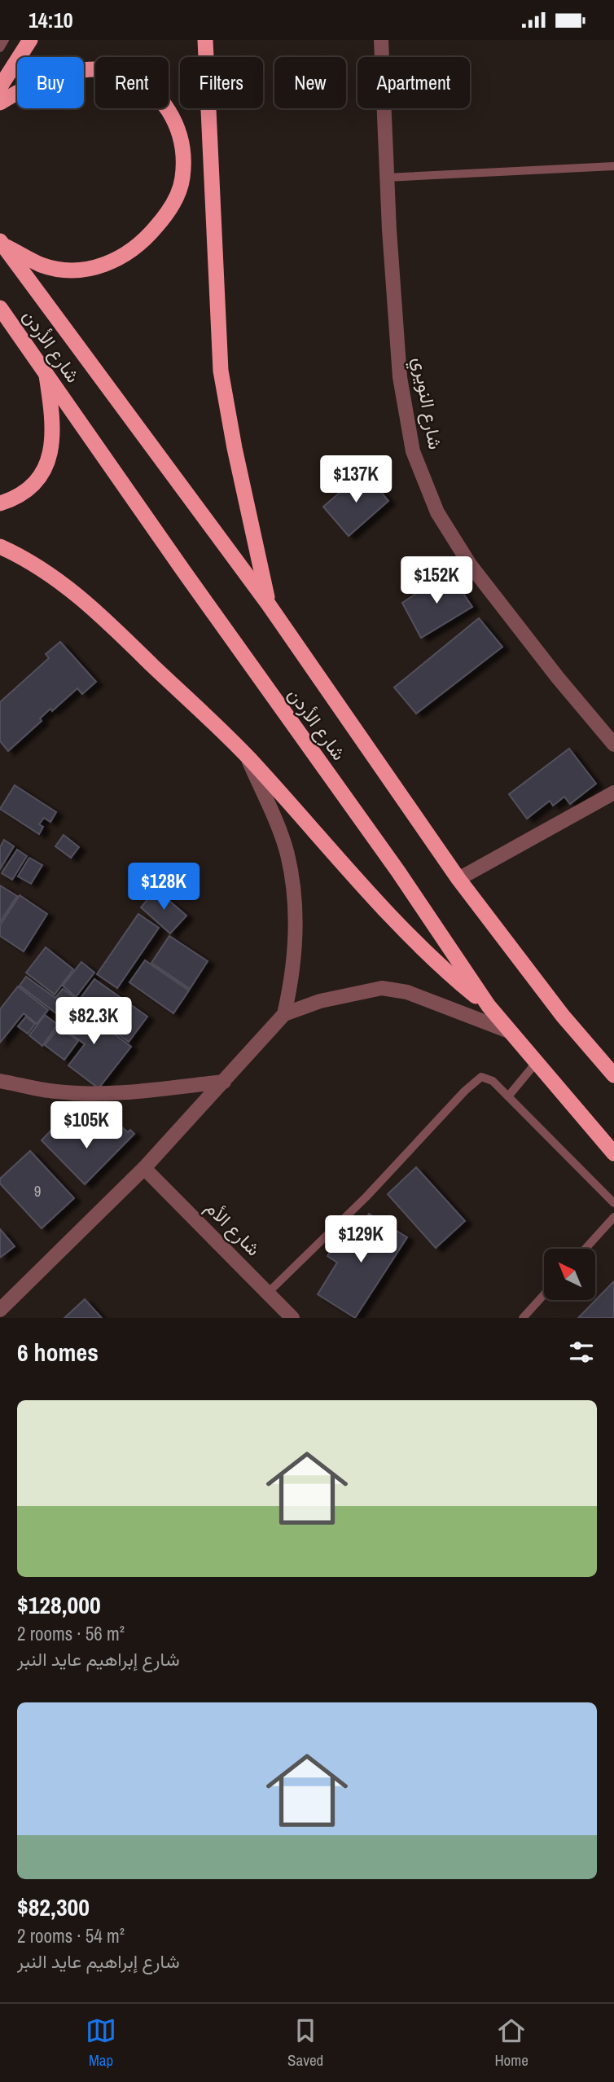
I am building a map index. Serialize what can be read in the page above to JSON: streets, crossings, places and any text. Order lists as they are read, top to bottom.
{
  "streets": {
    "highway": ["شارع الأردن"],
    "street": ["شارع النويري", "شارع الأم"]
  },
  "house_numbers": ["9"],
  "north": "top left",
  "page": {
    "status": "14:10",
    "chip": [
      "Buy",
      "Rent",
      "Filters",
      "New",
      "Apartment"
    ],
    "price": [
      "$137K",
      "$152K",
      "$128K",
      "$82.3K",
      "$105K",
      "$129K"
    ],
    "heading": "6 homes",
    "list": [
      {
        "name": "$128,000",
        "note": "2 rooms · 56 m² · شارع إبراهيم عايد النبر"
      },
      {
        "name": "$82,300",
        "note": "2 rooms · 54 m² · شارع إبراهيم عايد النبر"
      }
    ],
    "tabs": ["Map", "Saved", "Home"]
  }
}
